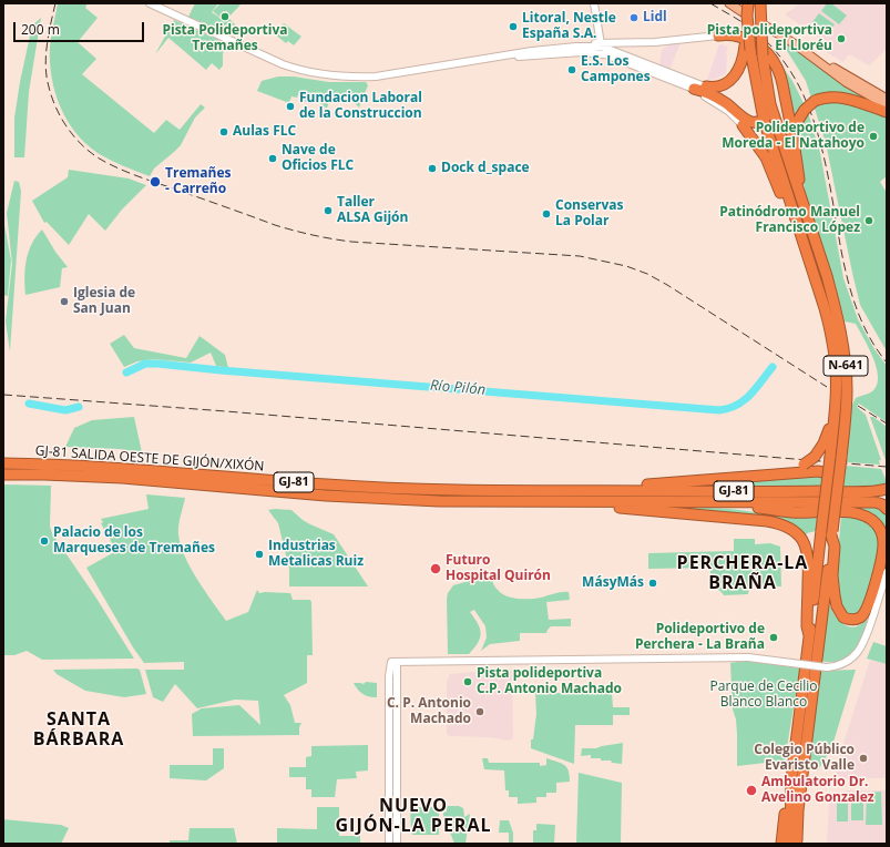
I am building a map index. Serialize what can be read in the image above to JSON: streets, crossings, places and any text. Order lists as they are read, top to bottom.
{
  "streets": {
    "highway": ["N-641", "GJ-81 SALIDA OESTE DE GIJÓN/XIXÓN", "GJ-81"]
  },
  "crossings": [
    ["GJ-81 SALIDA OESTE DE GIJÓN/XIXÓN", "GJ-81"]
  ],
  "districts": ["PERCHERA-LA BRAÑA", "SANTA BÁRBARA", "NUEVO GIJÓN-LA PERAL"],
  "water": ["Río Pilón"],
  "parks": ["Parque de Cecilio Blanco Blanco"],
  "places": [
    "Pista Polideportiva Tremañes",
    "Lidl",
    "Litoral, Nestle España S.A.",
    "Pista polideportiva El Lloréu",
    "E.S. Los Campones",
    "Fundacion Laboral de la Construccion",
    "Aulas FLC",
    "Polideportivo de Moreda - El Natahoyo",
    "Nave de Oficios FLC",
    "Dock d_space",
    "Tremañes - Carreño",
    "Taller ALSA Gijón",
    "Conservas La Polar",
    "Patinódromo Manuel Francisco López",
    "Iglesia de San Juan",
    "Palacio de los Marqueses de Tremañes",
    "Industrias Metalicas Ruiz",
    "Futuro Hospital Quirón",
    "MásyMás",
    "Polideportivo de Perchera - La Braña",
    "Pista polideportiva C.P. Antonio Machado",
    "C. P. Antonio Machado",
    "Colegio Público Evaristo Valle",
    "Ambulatorio Dr. Avelino Gonzalez"
  ],
  "scale_bar": "200 m"
}
